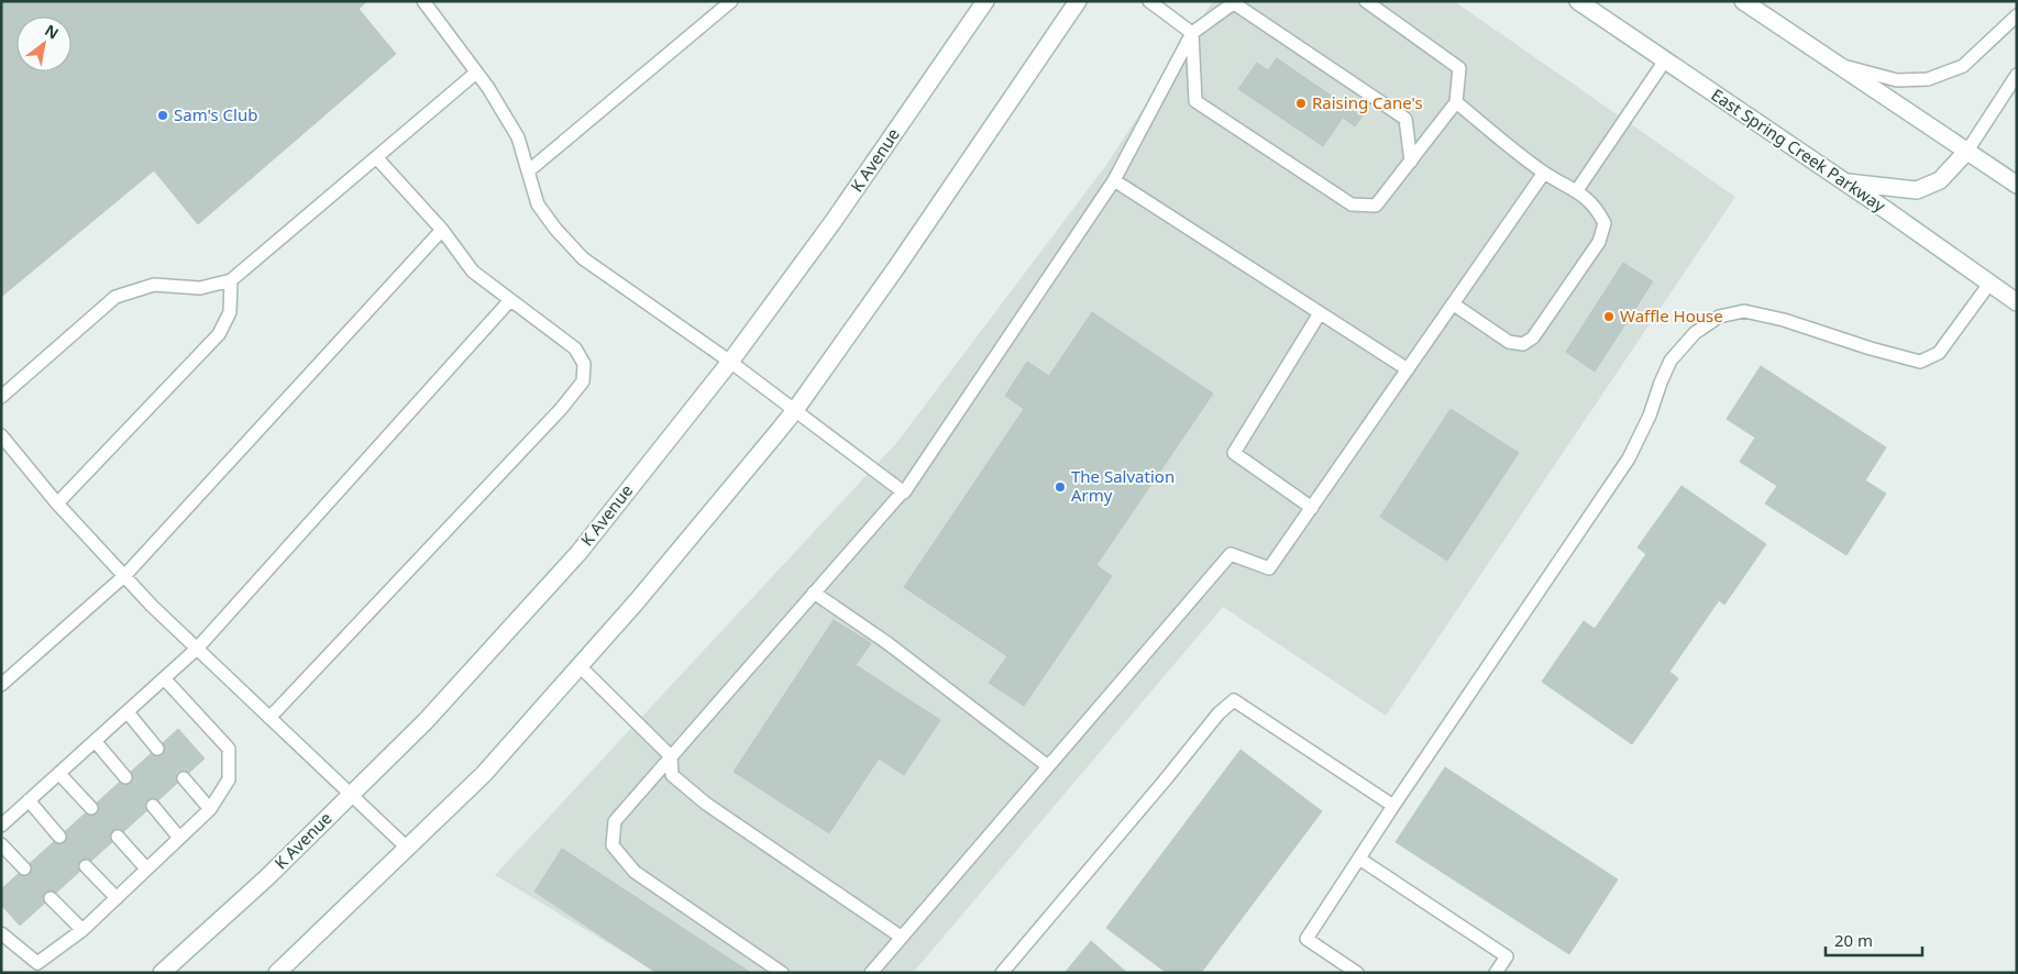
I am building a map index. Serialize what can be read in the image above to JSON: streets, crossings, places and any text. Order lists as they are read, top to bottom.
{
  "streets": {
    "main road": ["East Spring Creek Parkway", "K Avenue"]
  },
  "places": [
    "Raising Cane's",
    "Sam's Club",
    "Waffle House",
    "The Salvation Army"
  ],
  "scale_bar": "20 m",
  "north": "top right"
}
